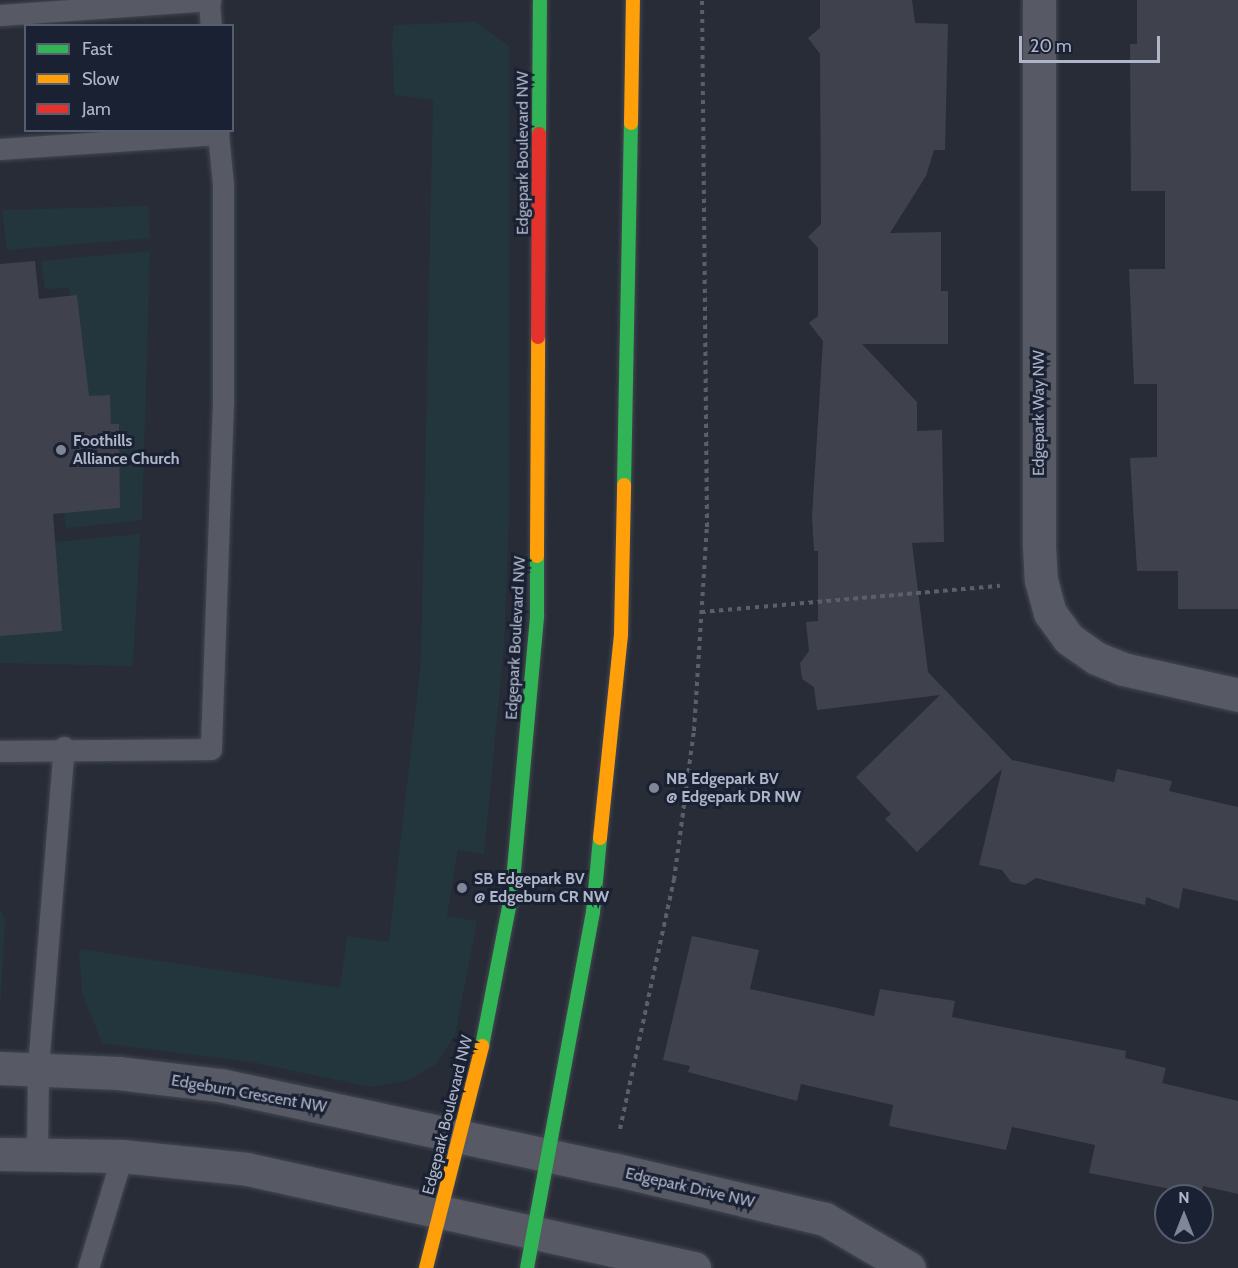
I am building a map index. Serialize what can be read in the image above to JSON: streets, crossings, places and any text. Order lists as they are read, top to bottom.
{
  "streets": {
    "street": [
      "Edgepark Boulevard NW",
      "Edgepark Way NW",
      "Edgeburn Crescent NW",
      "Edgepark Drive NW"
    ]
  },
  "crossings": [
    ["Edgepark Boulevard NW", "Edgeburn Crescent NW"],
    ["Edgepark Boulevard NW", "Edgepark Drive NW"],
    ["Edgeburn Crescent NW", "Edgepark Drive NW"]
  ],
  "places": ["Foothills Alliance Church", "NB Edgepark BV @ Edgepark DR NW", "SB Edgepark BV @ Edgeburn CR NW"],
  "legend": ["Fast", "Slow", "Jam"],
  "scale_bar": "20 m",
  "north": "top"
}
